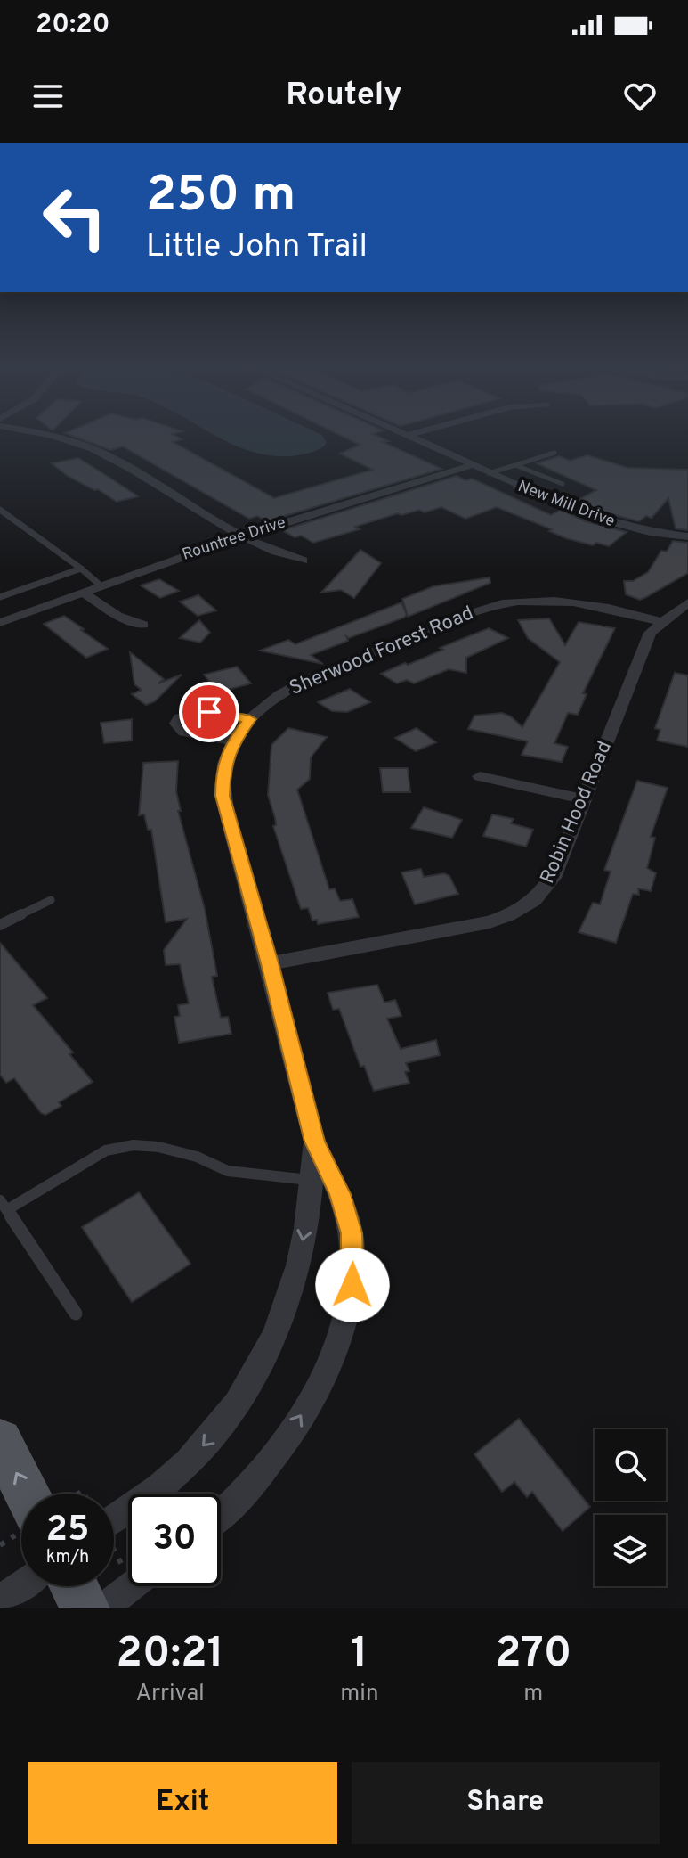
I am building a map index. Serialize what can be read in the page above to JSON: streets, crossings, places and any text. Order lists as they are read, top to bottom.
{
  "streets": {
    "street": [
      "New Mill Drive",
      "Rountree Drive",
      "Sherwood Forest Road",
      "Robin Hood Road"
    ]
  },
  "crossings": [
    ["New Mill Drive", "Rountree Drive"],
    ["Sherwood Forest Road", "Robin Hood Road"]
  ],
  "page": {
    "status": "20:20",
    "header": "Routely",
    "turn": ["250 m", "Little John Trail"],
    "speed": "25 km/h",
    "limit": "30",
    "eta": [
      "20:21",
      "Arrival",
      "1",
      "min",
      "270",
      "m"
    ],
    "buttons": ["Exit", "Share"]
  }
}
